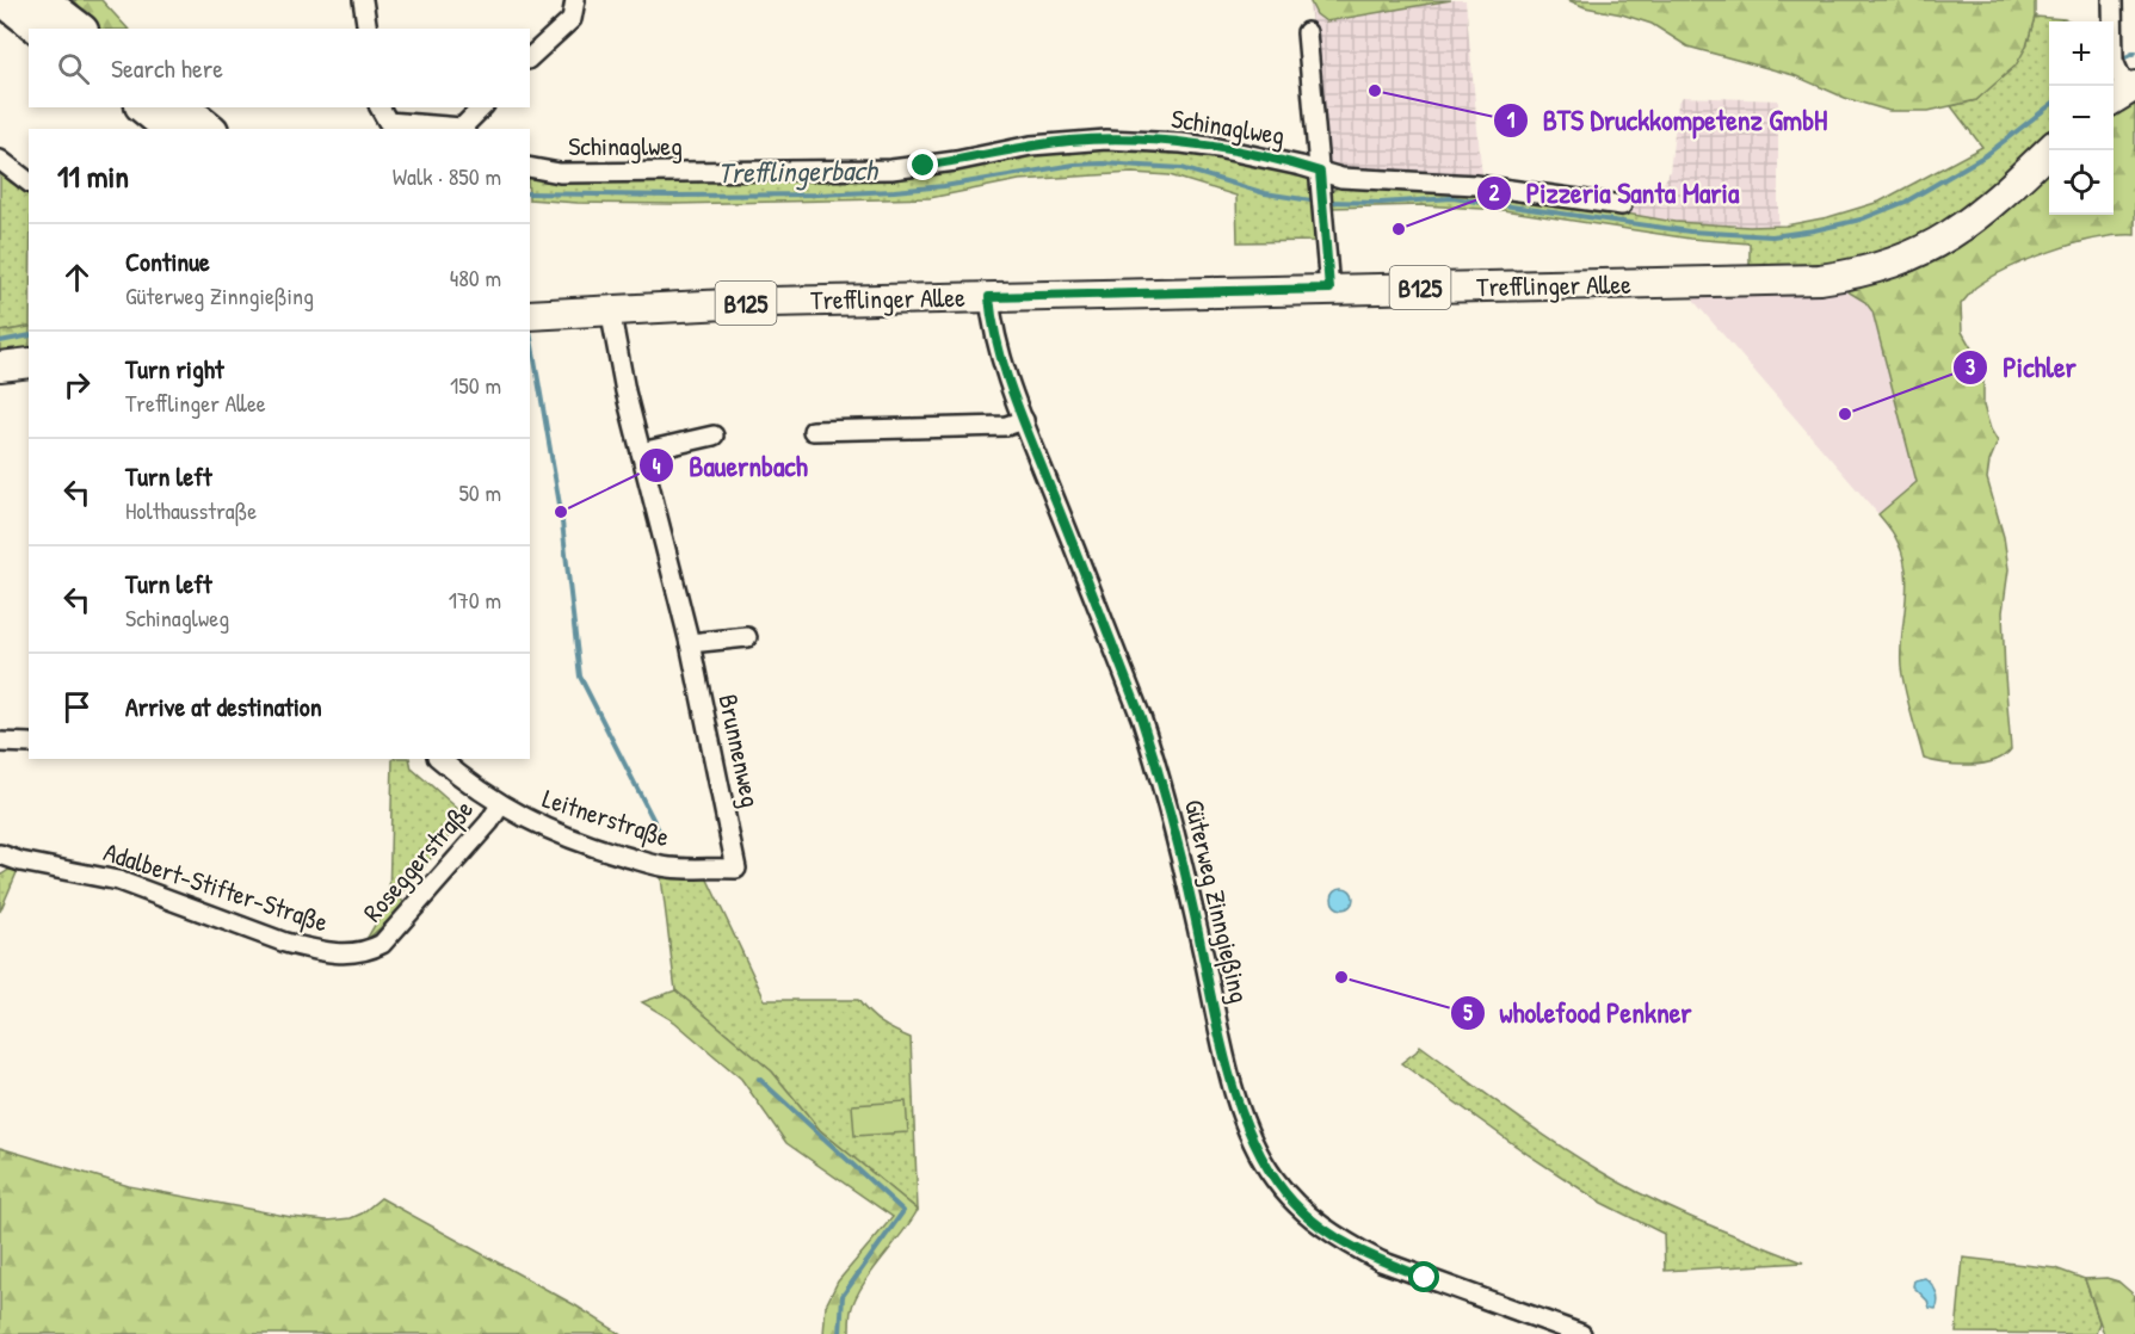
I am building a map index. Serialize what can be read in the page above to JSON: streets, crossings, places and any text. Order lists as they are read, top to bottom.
{
  "streets": {
    "main road": ["Trefflinger Allee", "B125"],
    "street": [
      "Schinaglweg",
      "Brunnenweg",
      "Leitnerstraße",
      "Roseggerstraße",
      "Adalbert-Stifter-Straße",
      "Güterweg Zinngießing"
    ]
  },
  "crossings": [
    ["Trefflinger Allee", "Brunnenweg"],
    ["Trefflinger Allee", "Güterweg Zinngießing"],
    ["Brunnenweg", "Leitnerstraße"],
    ["Leitnerstraße", "Roseggerstraße"],
    ["Roseggerstraße", "Adalbert-Stifter-Straße"]
  ],
  "water": ["Trefflingerbach"],
  "places": [
    "BTS Druckkompetenz GmbH",
    "Pizzeria Santa Maria",
    "Pichler",
    "Bauernbach",
    "wholefood Penkner"
  ],
  "page": {
    "map_buttons": ["+", "−"],
    "search": "Search here",
    "heading": ["11 min", "Walk · 850 m"],
    "list": [
      ["Continue", "Güterweg Zinngießing", "480 m"],
      ["Turn right", "Trefflinger Allee", "150 m"],
      ["Turn left", "Holthausstraße", "50 m"],
      ["Turn left", "Schinaglweg", "170 m"],
      "Arrive at destination"
    ]
  }
}
